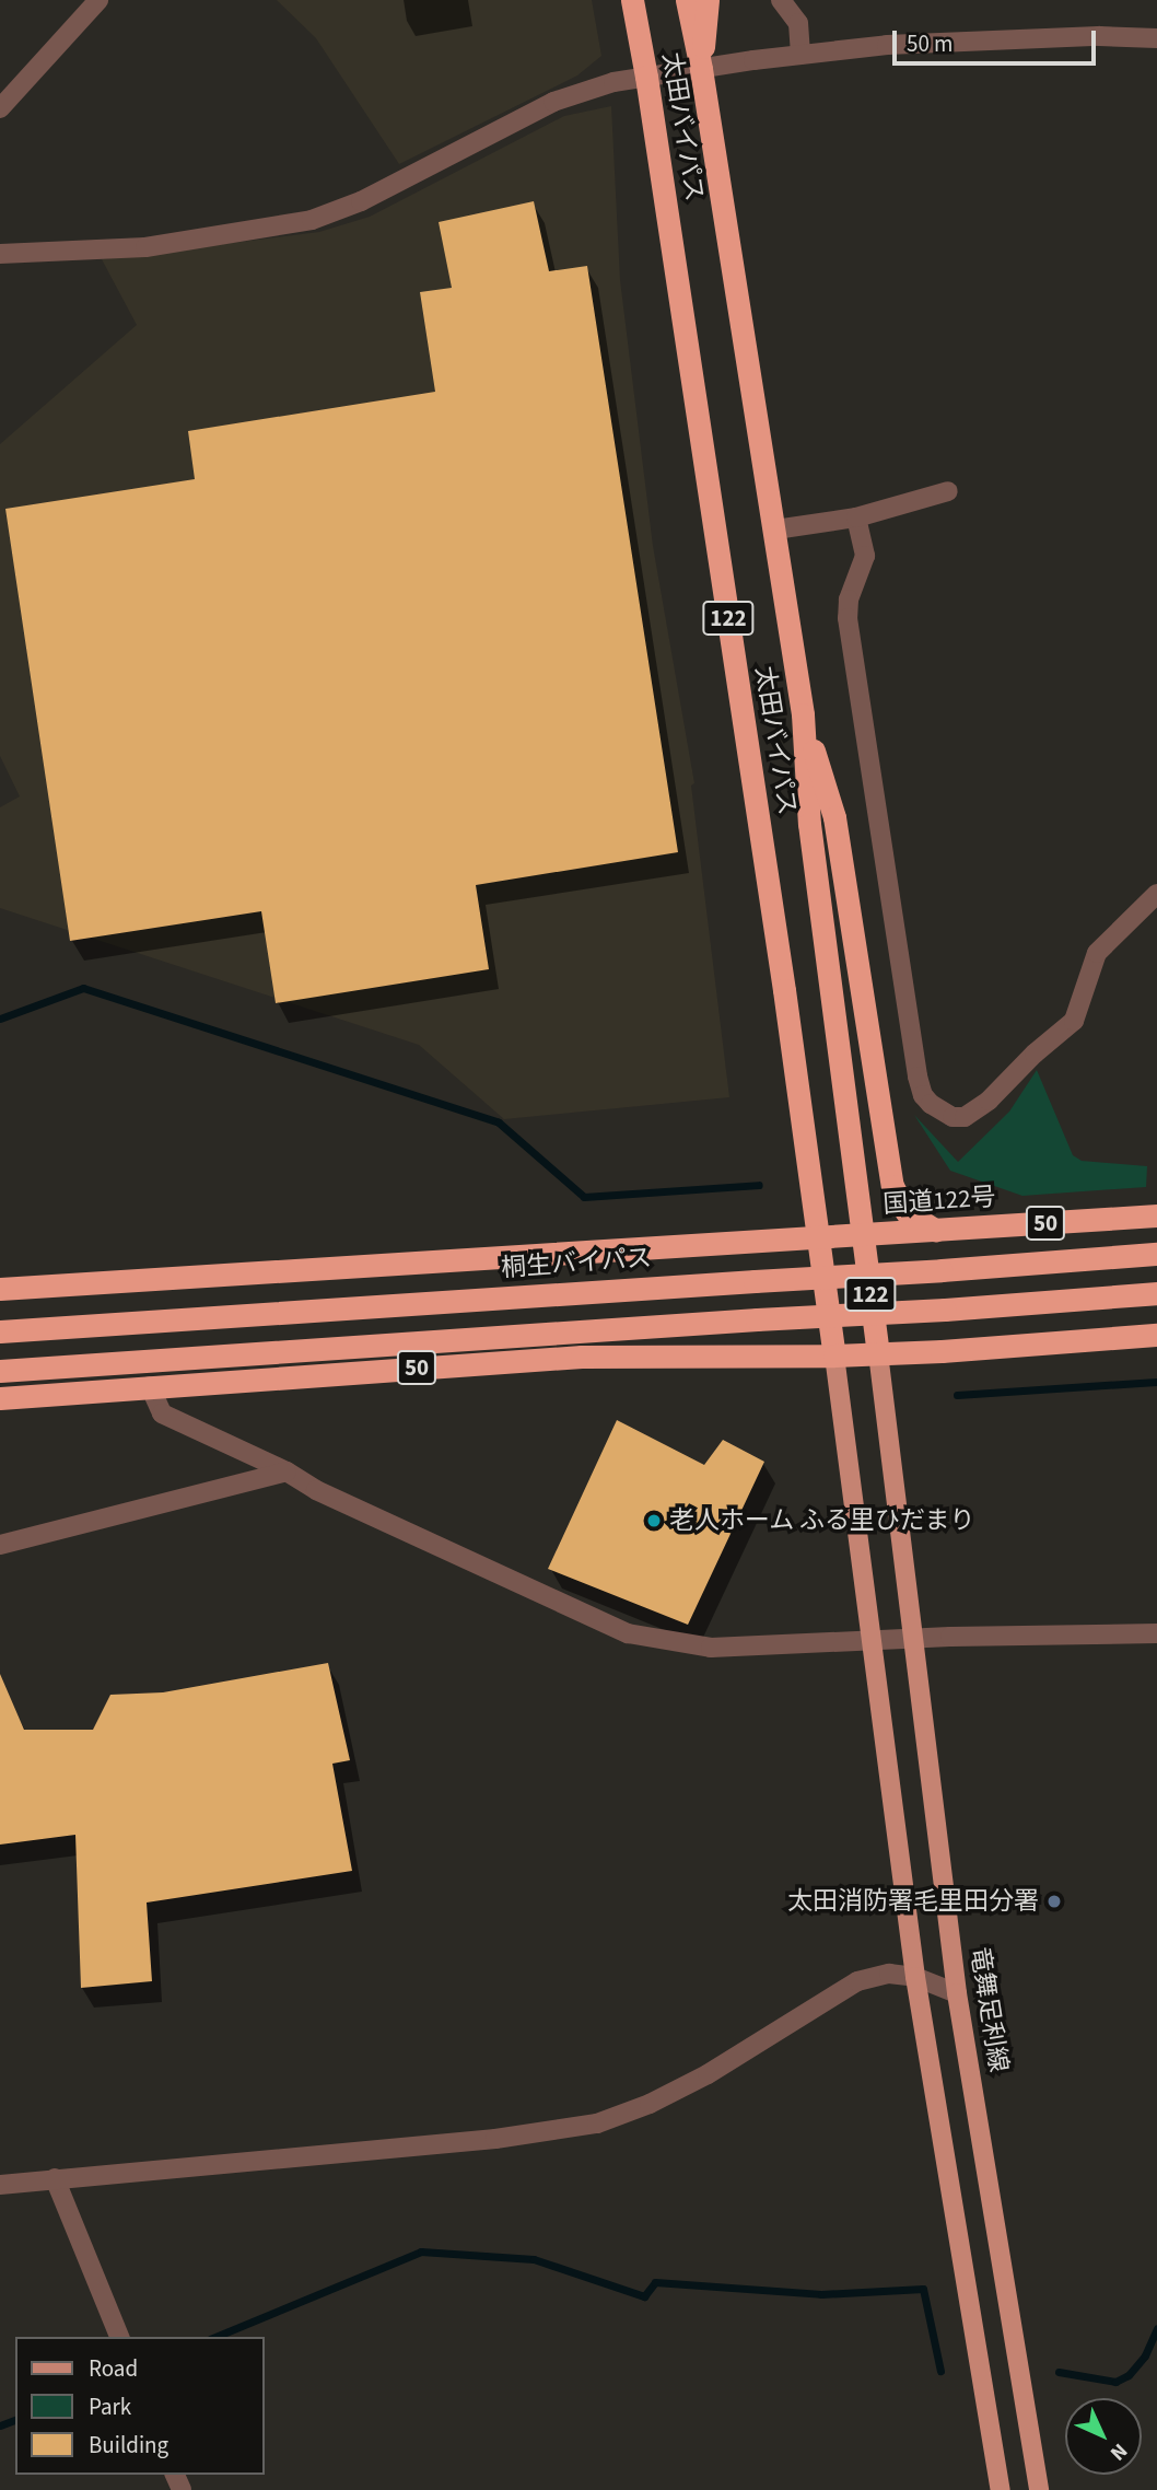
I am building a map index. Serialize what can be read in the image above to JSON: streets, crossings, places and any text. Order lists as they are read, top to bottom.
{
  "streets": {
    "highway": [
      "太田バイパス",
      "122",
      "国道122号",
      "50",
      "桐生バイパス"
    ],
    "main road": ["竜舞足利線"]
  },
  "crossings": [
    ["太田バイパス", "国道122号"],
    ["太田バイパス", "50"],
    ["太田バイパス", "竜舞足利線"],
    ["50", "竜舞足利線"]
  ],
  "places": ["老人ホーム ふる里ひだまり", "太田消防署毛里田分署"],
  "legend": ["Road", "Park", "Building"],
  "scale_bar": "50 m",
  "north": "bottom right"
}
